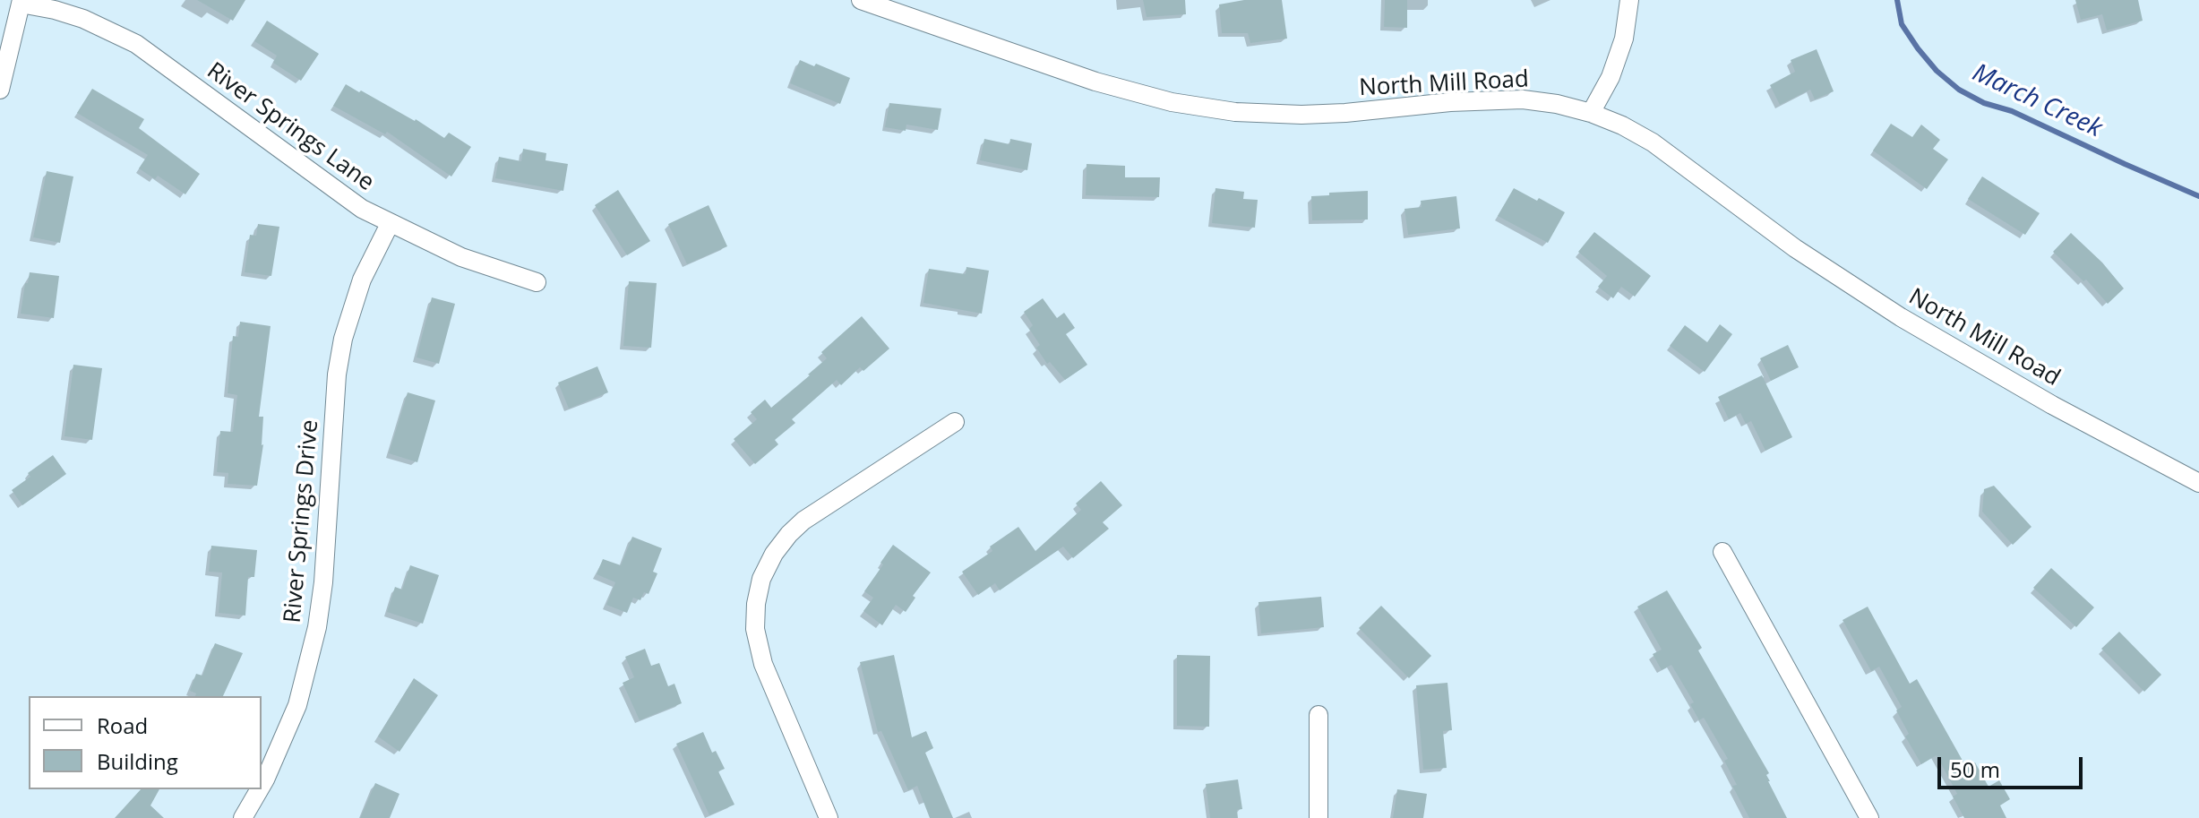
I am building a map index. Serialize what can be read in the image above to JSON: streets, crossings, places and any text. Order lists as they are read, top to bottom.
{
  "streets": {
    "street": ["North Mill Road", "River Springs Lane", "River Springs Drive"]
  },
  "crossings": [
    ["River Springs Lane", "River Springs Drive"]
  ],
  "water": ["March Creek"],
  "legend": ["Road", "Building"],
  "scale_bar": "50 m"
}
